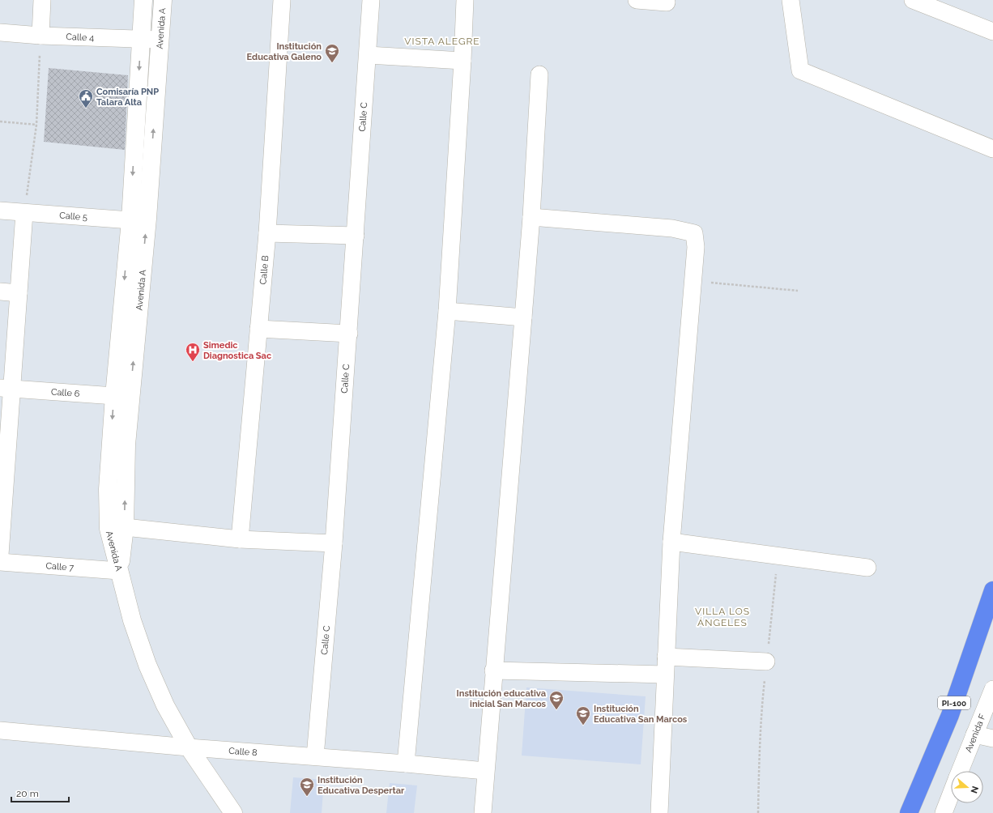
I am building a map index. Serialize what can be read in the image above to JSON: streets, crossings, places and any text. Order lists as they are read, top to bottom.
{
  "streets": {
    "main road": ["PI-100"],
    "street": [
      "Avenida A",
      "Calle 4",
      "Calle C",
      "Calle 5",
      "Calle B",
      "Calle 6",
      "Calle 7",
      "Avenida F",
      "Calle 8"
    ]
  },
  "crossings": [
    ["Avenida A", "Calle 4"],
    ["Avenida A", "Calle 5"],
    ["Avenida A", "Calle 6"],
    ["Avenida A", "Calle 7"],
    ["Calle C", "Calle 8"]
  ],
  "districts": ["VISTA ALEGRE", "VILLA LOS ÁNGELES"],
  "places": {
    "school or university": [
      "Institución Educativa Galeno",
      "Institución educativa inicial San Marcos",
      "Institución Educativa San Marcos",
      "Institución Educativa Despertar"
    ],
    "public building": ["Comisaría PNP Talara Alta"],
    "hospital": ["Simedic Diagnostica Sac"]
  },
  "scale_bar": "20 m",
  "north": "right"
}
